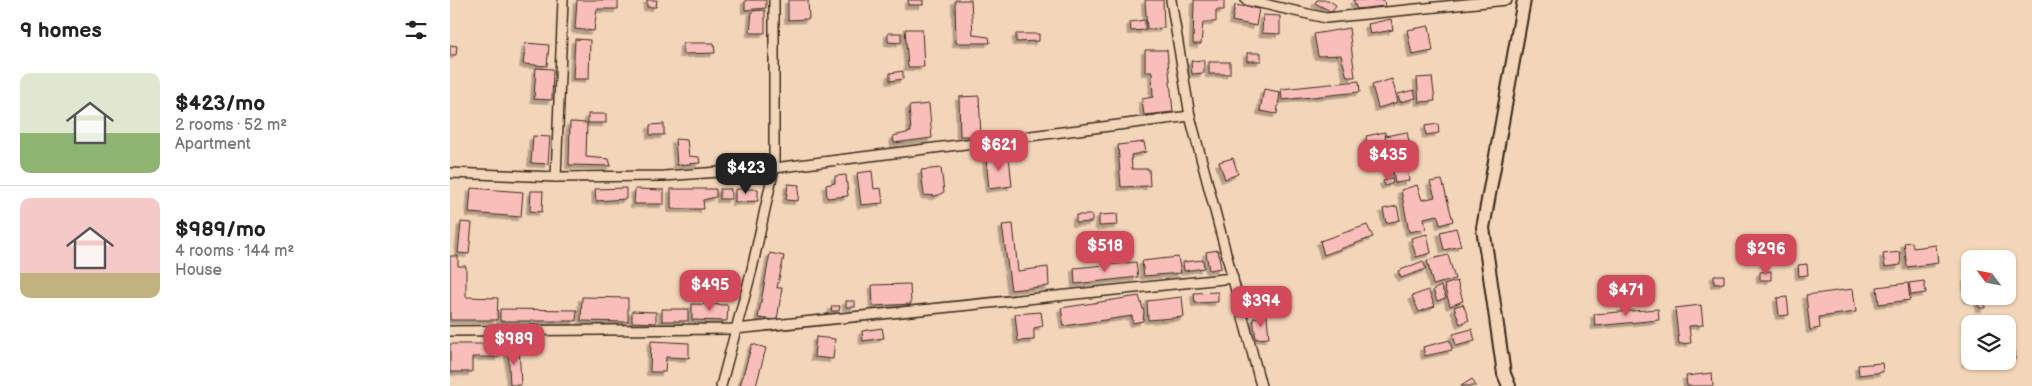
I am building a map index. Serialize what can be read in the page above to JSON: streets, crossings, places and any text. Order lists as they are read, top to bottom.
{
  "north": "top left",
  "page": {
    "heading": "9 homes",
    "list": [
      {
        "name": "$423/mo",
        "note": "2 rooms · 52 m² · Apartment"
      },
      {
        "name": "$989/mo",
        "note": "4 rooms · 144 m² · House"
      }
    ],
    "price": [
      "$621",
      "$435",
      "$423",
      "$518",
      "$296",
      "$495",
      "$471",
      "$394",
      "$989"
    ]
  }
}
